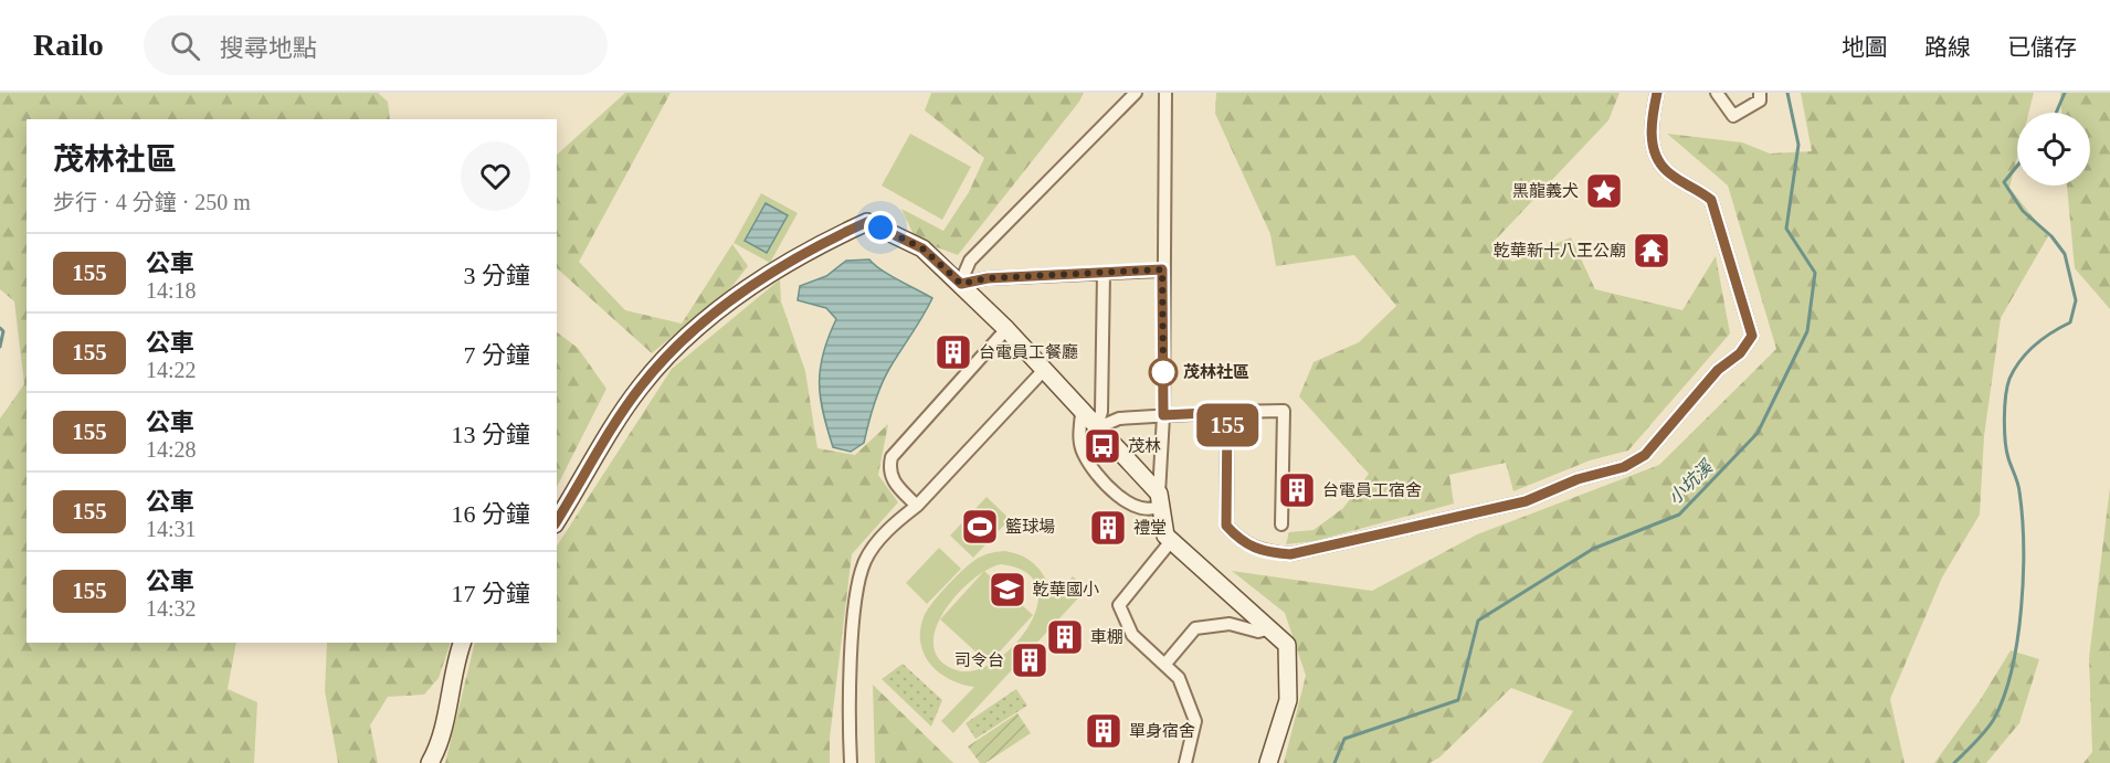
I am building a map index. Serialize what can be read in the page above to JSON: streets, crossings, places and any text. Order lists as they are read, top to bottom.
{
  "water": ["小坑溪"],
  "places": {
    "place": ["黑龍義犬"],
    "temple": ["乾華新十八王公廟"],
    "building": [
      "台電員工餐廳",
      "台電員工宿舍",
      "禮堂",
      "車棚",
      "司令台",
      "單身宿舍"
    ],
    "other": ["茂林社區"],
    "bus stop": ["茂林"],
    "sports": ["籃球場"],
    "school or university": ["乾華國小"]
  },
  "lines": ["bus line 155"],
  "page": {
    "header": "Railo",
    "search": "搜尋地點",
    "nav": ["地圖", "路線", "已儲存"],
    "on_map": "155",
    "heading": ["茂林社區", "步行 · 4 分鐘 · 250 m"],
    "list": [
      {
        "mark": "155",
        "name": "公車",
        "note": "14:18",
        "value": "3 分鐘"
      },
      {
        "mark": "155",
        "name": "公車",
        "note": "14:22",
        "value": "7 分鐘"
      },
      {
        "mark": "155",
        "name": "公車",
        "note": "14:28",
        "value": "13 分鐘"
      },
      {
        "mark": "155",
        "name": "公車",
        "note": "14:31",
        "value": "16 分鐘"
      },
      {
        "mark": "155",
        "name": "公車",
        "note": "14:32",
        "value": "17 分鐘"
      }
    ]
  }
}
